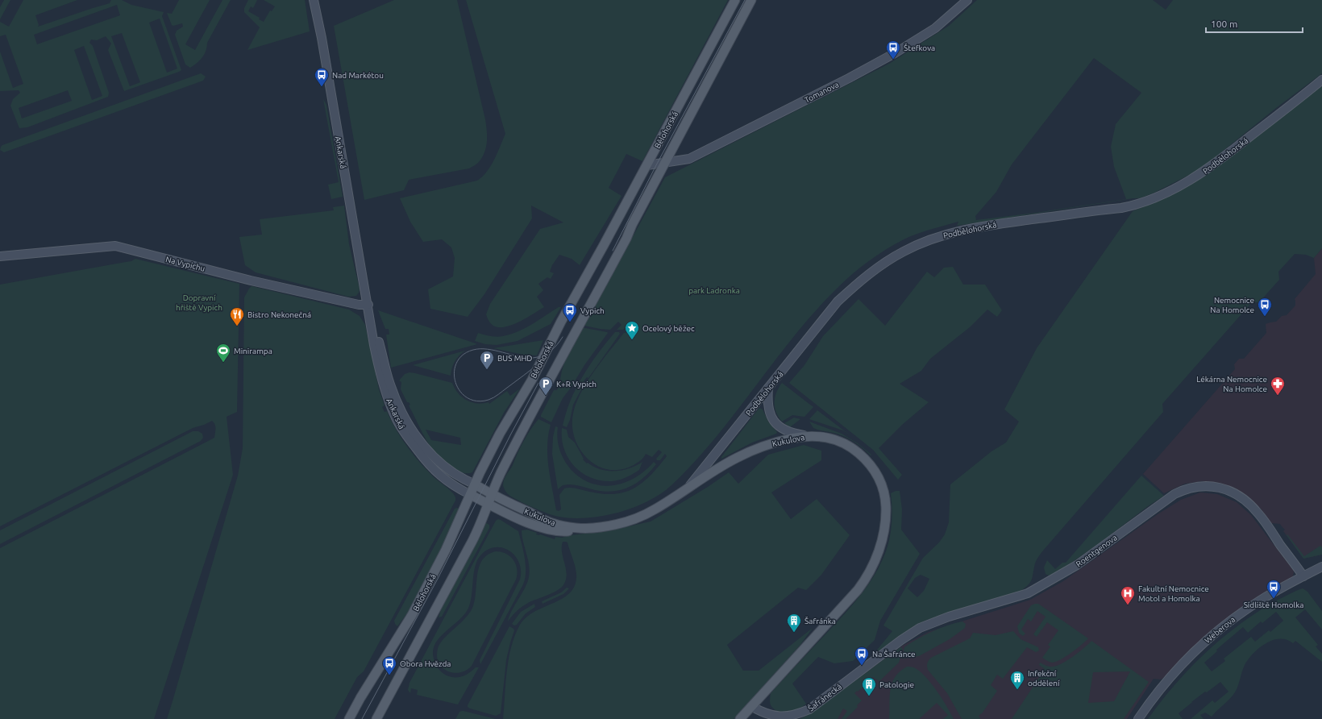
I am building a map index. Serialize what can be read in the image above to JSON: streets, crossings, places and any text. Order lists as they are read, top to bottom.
{
  "streets": {
    "main road": ["Bělohorská", "Kukulova"],
    "street": [
      "Tomanova",
      "Ankarská",
      "Podbělohorská",
      "Na Vypichu",
      "Roentgenova",
      "Weberova",
      "Šafránecká"
    ]
  },
  "crossings": [
    ["Tomanova", "Bělohorská"],
    ["Bělohorská", "Ankarská"],
    ["Bělohorská", "Kukulova"],
    ["Ankarská", "Na Vypichu"],
    ["Ankarská", "Kukulova"],
    ["Podbělohorská", "Kukulova"],
    ["Kukulova", "Šafránecká"],
    ["Roentgenova", "Weberova"],
    ["Roentgenova", "Šafránecká"]
  ],
  "parks": ["park Ladronka", "Dopravní hřiště Vypich"],
  "places": {
    "bus stop": [
      "Štefkova",
      "Nad Markétou",
      "Nemocnice Na Homolce",
      "Vypich",
      "Sídliště Homolka",
      "Na Šafránce",
      "Obora Hvězda"
    ],
    "restaurant": ["Bistro Nekonečná"],
    "place": ["Ocelový běžec"],
    "sports": ["Minirampa"],
    "parking": ["BUS MHD", "K+R Vypich"],
    "pharmacy": ["Lékárna Nemocnice Na Homolce"],
    "hospital": ["Fakultní Nemocnice Motol a Homolka"],
    "building": ["Šafránka", "Infekční oddělení", "Patologie"]
  },
  "scale_bar": "100 m"
}
